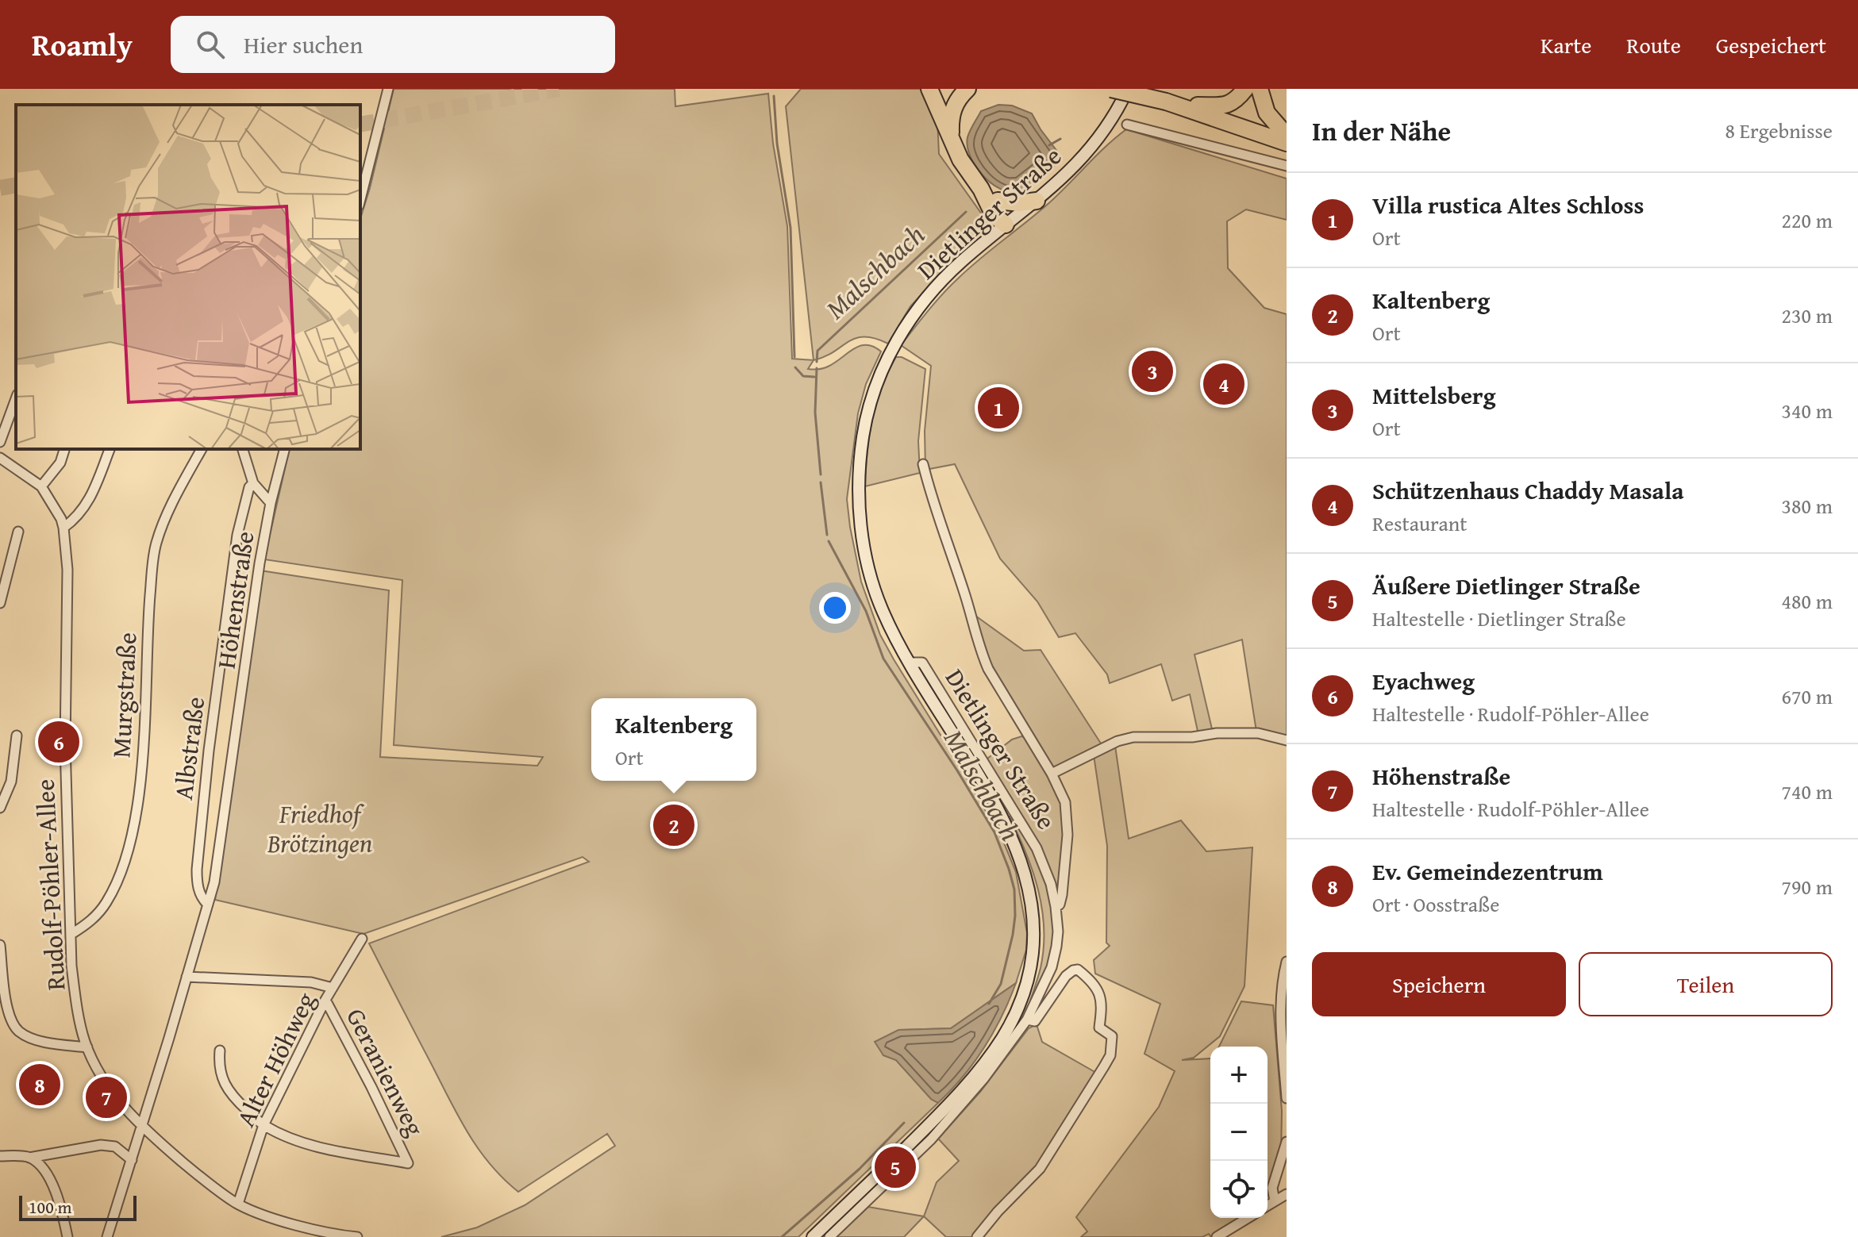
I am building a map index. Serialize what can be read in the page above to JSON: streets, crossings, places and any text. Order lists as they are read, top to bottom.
{
  "streets": {
    "main road": ["Dietlinger Straße"],
    "street": [
      "Höhenstraße",
      "Murgstraße",
      "Albstraße",
      "Rudolf-Pöhler-Allee",
      "Alter Höhweg",
      "Geranienweg"
    ]
  },
  "crossings": [
    ["Höhenstraße", "Albstraße"],
    ["Höhenstraße", "Rudolf-Pöhler-Allee"],
    ["Murgstraße", "Rudolf-Pöhler-Allee"],
    ["Rudolf-Pöhler-Allee", "Alter Höhweg"],
    ["Alter Höhweg", "Geranienweg"]
  ],
  "water": ["Malschbach"],
  "parks": ["Friedhof Brötzingen"],
  "scale_bar": "100 m",
  "page": {
    "header": "Roamly",
    "search": "Hier suchen",
    "nav": ["Karte", "Route", "Gespeichert"],
    "heading": ["In der Nähe", "8 Ergebnisse"],
    "list": [
      {
        "mark": "1",
        "name": "Villa rustica Altes Schloss",
        "note": "Ort",
        "value": "220 m"
      },
      {
        "mark": "2",
        "name": "Kaltenberg",
        "note": "Ort",
        "value": "230 m"
      },
      {
        "mark": "3",
        "name": "Mittelsberg",
        "note": "Ort",
        "value": "340 m"
      },
      {
        "mark": "4",
        "name": "Schützenhaus Chaddy Masala",
        "note": "Restaurant",
        "value": "380 m"
      },
      {
        "mark": "5",
        "name": "Äußere Dietlinger Straße",
        "note": "Haltestelle · Dietlinger Straße",
        "value": "480 m"
      },
      {
        "mark": "6",
        "name": "Eyachweg",
        "note": "Haltestelle · Rudolf-Pöhler-Allee",
        "value": "670 m"
      },
      {
        "mark": "7",
        "name": "Höhenstraße",
        "note": "Haltestelle · Rudolf-Pöhler-Allee",
        "value": "740 m"
      },
      {
        "mark": "8",
        "name": "Ev. Gemeindezentrum",
        "note": "Ort · Oosstraße",
        "value": "790 m"
      }
    ],
    "pins": [
      "3",
      "4",
      "1",
      "6",
      "2",
      "8",
      "7",
      "5"
    ],
    "popup": ["Kaltenberg", "Ort"],
    "buttons": ["Speichern", "Teilen"],
    "map_buttons": ["+", "−"],
    "scale": "100 m"
  }
}
